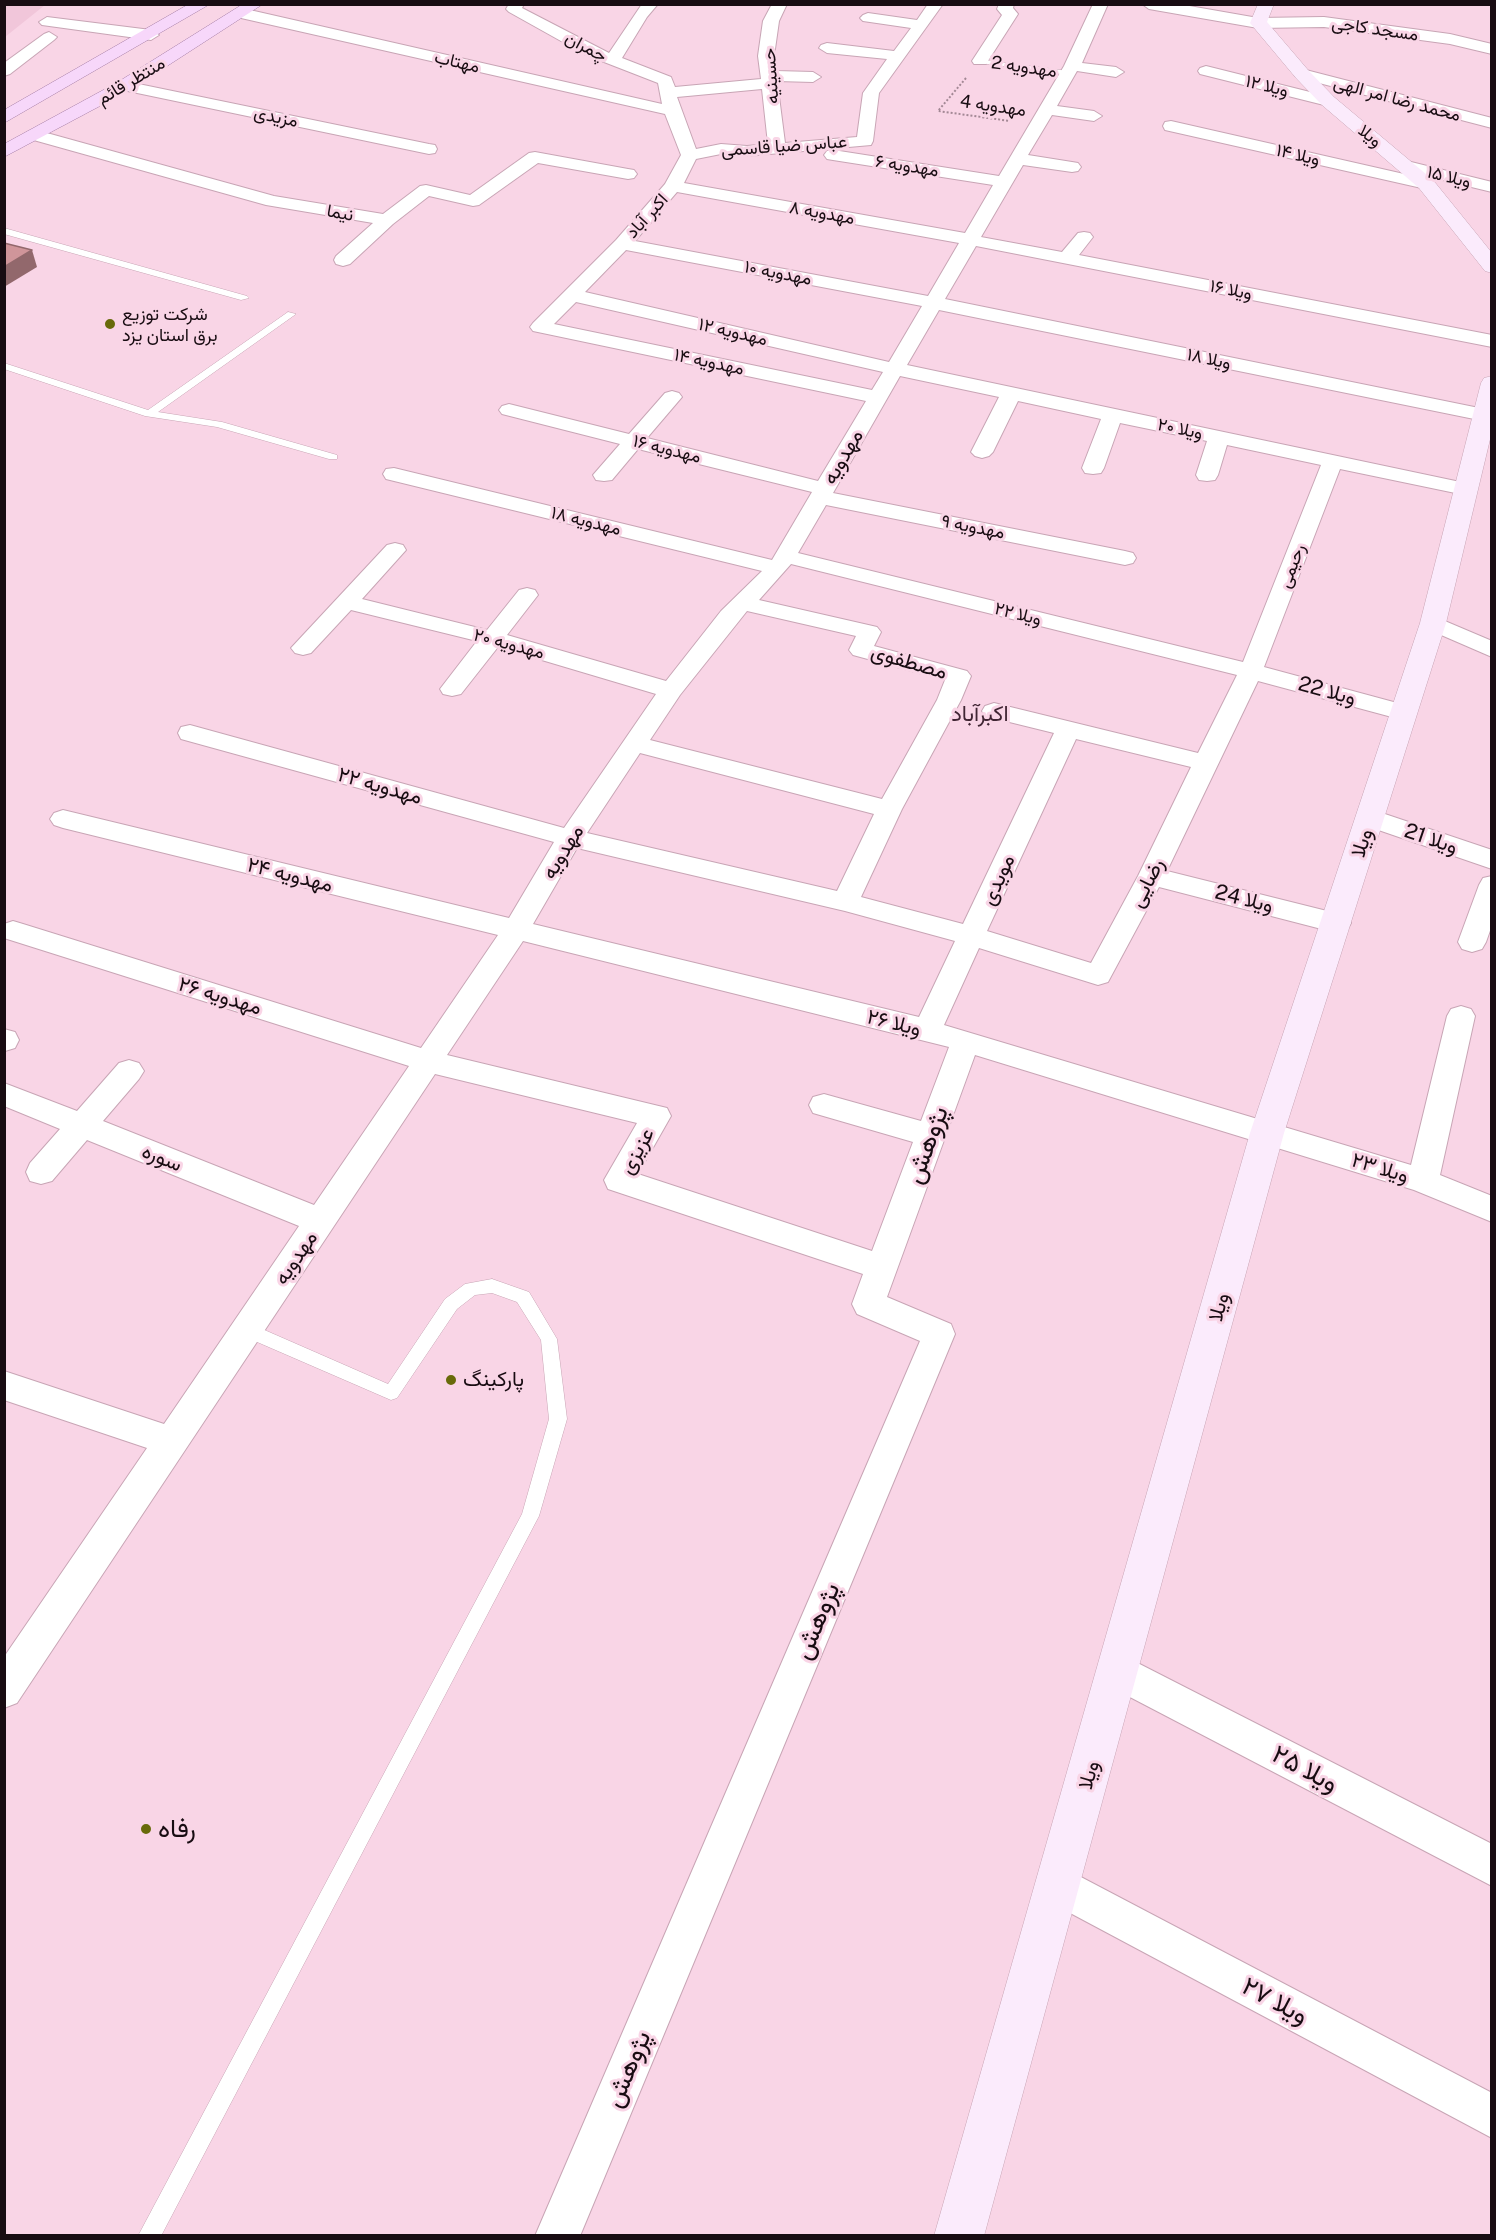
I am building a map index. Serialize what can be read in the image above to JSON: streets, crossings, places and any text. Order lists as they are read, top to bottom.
{
  "streets": {
    "main road": ["منتظر قائم"],
    "street": [
      "مسجد کاجی",
      "چمران",
      "مهتاب",
      "حسینیه",
      "ویلا ۱۲",
      "محمد رضا امر الهی",
      "مزیدی",
      "ویلا",
      "عباس ضیا قاسمی",
      "ویلا ۱۴",
      "مهدویه ۶",
      "ویلا ۱۵",
      "نیما",
      "مهدویه ۸",
      "اکبر آباد",
      "مهدویه ۱۰",
      "ویلا ۱۶",
      "مهدویه ۱۲",
      "ویلا ۱۸",
      "مهدویه ۱۴",
      "ویلا ۲۰",
      "مهدویه ۱۶",
      "مهدویه",
      "مهدویه ۱۸",
      "مهدویه ۹",
      "رحیمی",
      "ویلا ۲۲",
      "مهدویه ۲۰",
      "مصطفوی",
      "ویلا 22",
      "مهدویه ۲۲",
      "ویلا 21",
      "مهدویه ۲۴",
      "مویدی",
      "رضایی",
      "ویلا 24",
      "مهدویه ۲۶",
      "ویلا ۲۶",
      "پژوهش",
      "عزیزی",
      "سوره",
      "ویلا ۲۳",
      "ویلا ۲۵",
      "ویلا ۲۷"
    ],
    "lane": ["مهدویه 2"],
    "path": ["مهدویه 4"]
  },
  "crossings": [
    ["مسجد کاجی", "ویلا"],
    ["مهتاب", "منتظر قائم"],
    ["مهدویه 2", "مهدویه 4"],
    ["مهدویه 2", "مهدویه"],
    ["حسینیه", "عباس ضیا قاسمی"],
    ["منتظر قائم", "مزیدی"],
    ["منتظر قائم", "نیما"],
    ["ویلا ۱۲", "ویلا"],
    ["محمد رضا امر الهی", "ویلا"],
    ["مهدویه 4", "مهدویه"],
    ["ویلا", "ویلا ۱۴"],
    ["ویلا", "ویلا ۱۵"],
    ["ویلا", "ویلا ۱۸"],
    ["ویلا", "ویلا ۲۰"],
    ["ویلا", "ویلا 22"],
    ["ویلا", "ویلا 21"],
    ["ویلا", "ویلا 24"],
    ["ویلا", "ویلا ۲۶"],
    ["ویلا", "ویلا ۲۳"],
    ["ویلا", "ویلا ۲۵"],
    ["ویلا", "ویلا ۲۷"],
    ["عباس ضیا قاسمی", "مهدویه ۶"],
    ["عباس ضیا قاسمی", "اکبر آباد"],
    ["مهدویه ۶", "مهدویه"],
    ["مهدویه ۸", "اکبر آباد"],
    ["مهدویه ۸", "ویلا ۱۶"],
    ["مهدویه ۸", "مهدویه"],
    ["اکبر آباد", "مهدویه ۱۰"],
    ["اکبر آباد", "مهدویه ۱۲"],
    ["اکبر آباد", "مهدویه ۱۴"],
    ["مهدویه ۱۰", "ویلا ۱۸"],
    ["مهدویه ۱۰", "مهدویه"],
    ["ویلا ۱۶", "مهدویه"],
    ["مهدویه ۱۲", "ویلا ۲۰"],
    ["مهدویه ۱۲", "مهدویه"],
    ["ویلا ۱۸", "مهدویه"],
    ["مهدویه ۱۴", "مهدویه"],
    ["ویلا ۲۰", "مهدویه"],
    ["ویلا ۲۰", "رحیمی"],
    ["مهدویه ۱۶", "مهدویه"],
    ["مهدویه ۱۶", "مهدویه ۹"],
    ["مهدویه", "مهدویه ۱۸"],
    ["مهدویه", "مهدویه ۹"],
    ["مهدویه", "ویلا ۲۲"],
    ["مهدویه", "مهدویه ۲۰"],
    ["مهدویه", "مصطفوی"],
    ["مهدویه", "مهدویه ۲۲"],
    ["مهدویه", "مهدویه ۲۴"],
    ["مهدویه", "مهدویه ۲۶"],
    ["مهدویه", "ویلا ۲۶"],
    ["مهدویه", "عزیزی"],
    ["مهدویه", "سوره"],
    ["مهدویه ۱۸", "ویلا ۲۲"],
    ["رحیمی", "ویلا ۲۲"],
    ["رحیمی", "ویلا 22"],
    ["رحیمی", "رضایی"],
    ["ویلا ۲۲", "ویلا 22"],
    ["ویلا ۲۲", "رضایی"],
    ["ویلا 22", "رضایی"],
    ["مهدویه ۲۴", "ویلا ۲۶"],
    ["مویدی", "رضایی"],
    ["مویدی", "ویلا ۲۶"],
    ["رضایی", "ویلا 24"],
    ["مهدویه ۲۶", "عزیزی"],
    ["ویلا ۲۶", "پژوهش"],
    ["ویلا ۲۶", "ویلا ۲۳"],
    ["پژوهش", "عزیزی"]
  ],
  "districts": ["اکبرآباد"],
  "places": ["شرکت توزیع برق استان یزد", "پارکینگ", "رفاه"]
}
